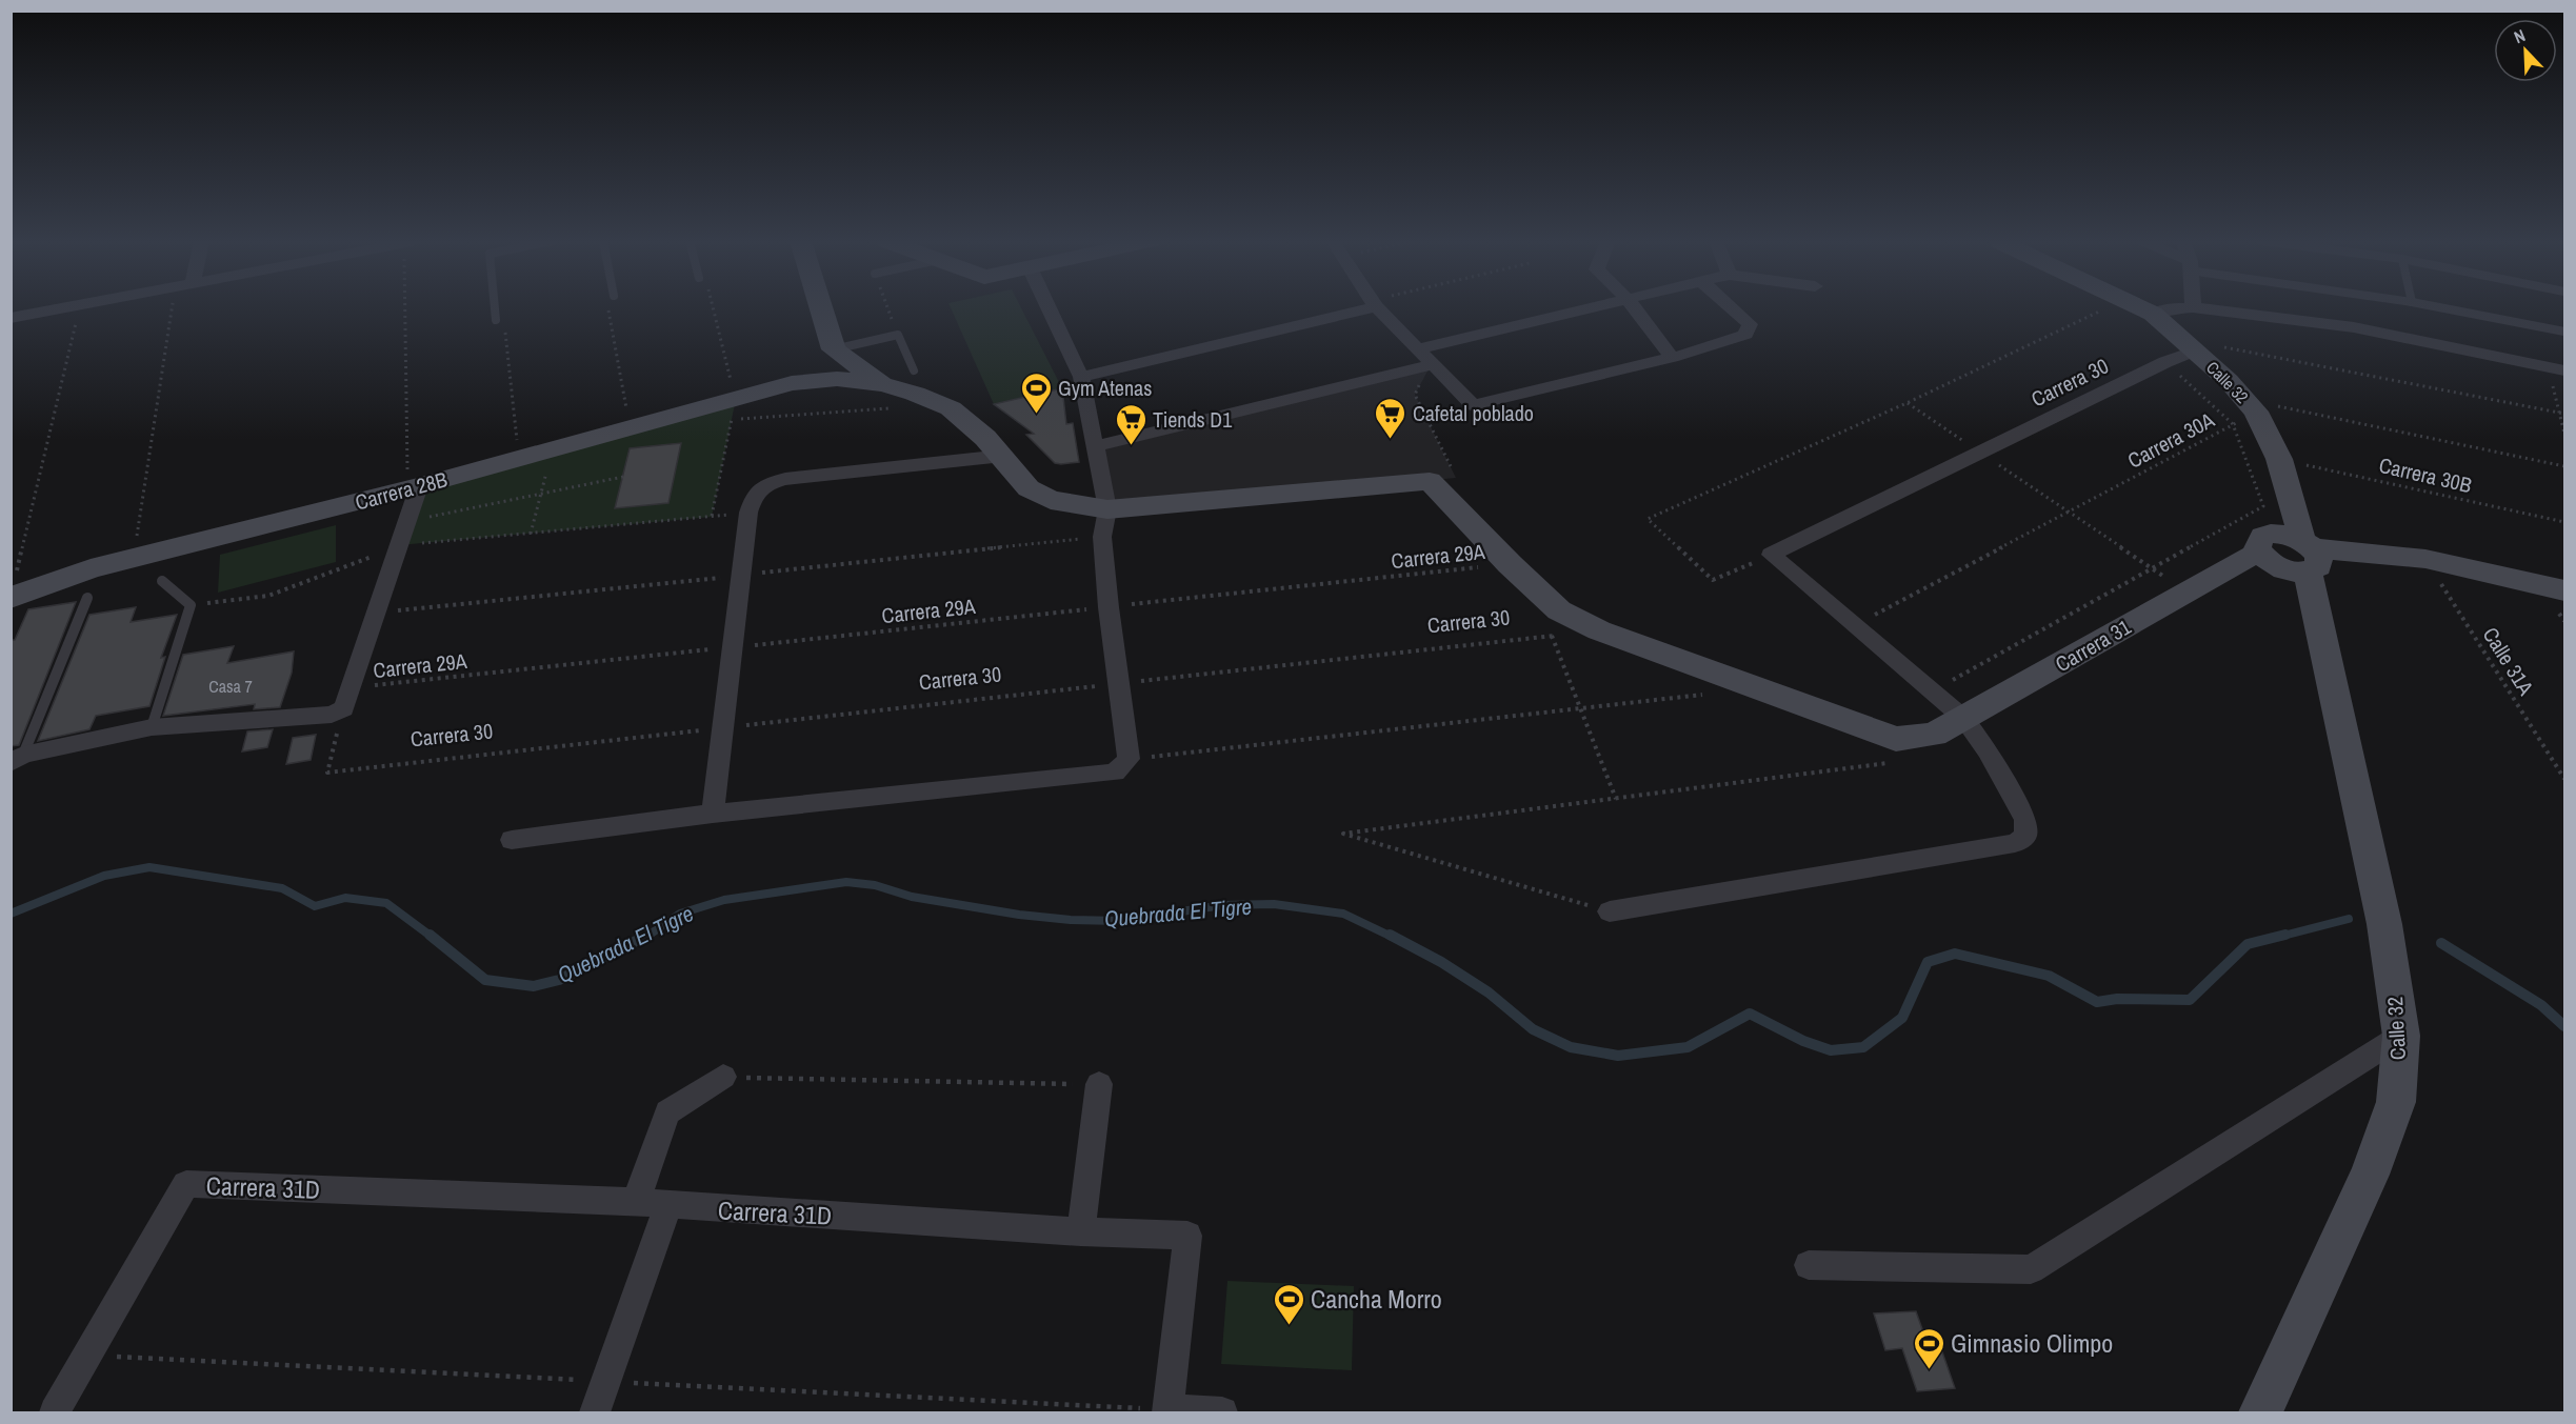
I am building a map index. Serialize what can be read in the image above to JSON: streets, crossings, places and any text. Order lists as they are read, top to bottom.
{
  "streets": {
    "street": [
      "Carrera 30",
      "Calle 32",
      "Carrera 28B",
      "Carrera 31",
      "Carrera 31D"
    ],
    "path": [
      "Carrera 30A",
      "Carrera 30B",
      "Carrera 29A",
      "Calle 31A"
    ]
  },
  "crossings": [
    ["Carrera 30", "Calle 32"],
    ["Carrera 30", "Carrera 29A"],
    ["Carrera 30", "Carrera 31"],
    ["Calle 32", "Carrera 30A"],
    ["Calle 32", "Carrera 30B"],
    ["Calle 32", "Carrera 31"],
    ["Carrera 29A", "Carrera 31"],
    ["Carrera 31", "Calle 31A"]
  ],
  "water": ["Quebrada El Tigre"],
  "places": {
    "sports": ["Gym Atenas", "Cancha Morro", "Gimnasio Olimpo"],
    "supermarket": ["Cafetal poblado", "Tiends D1"]
  },
  "house_numbers": ["Casa 7"],
  "north": "top left"
}
